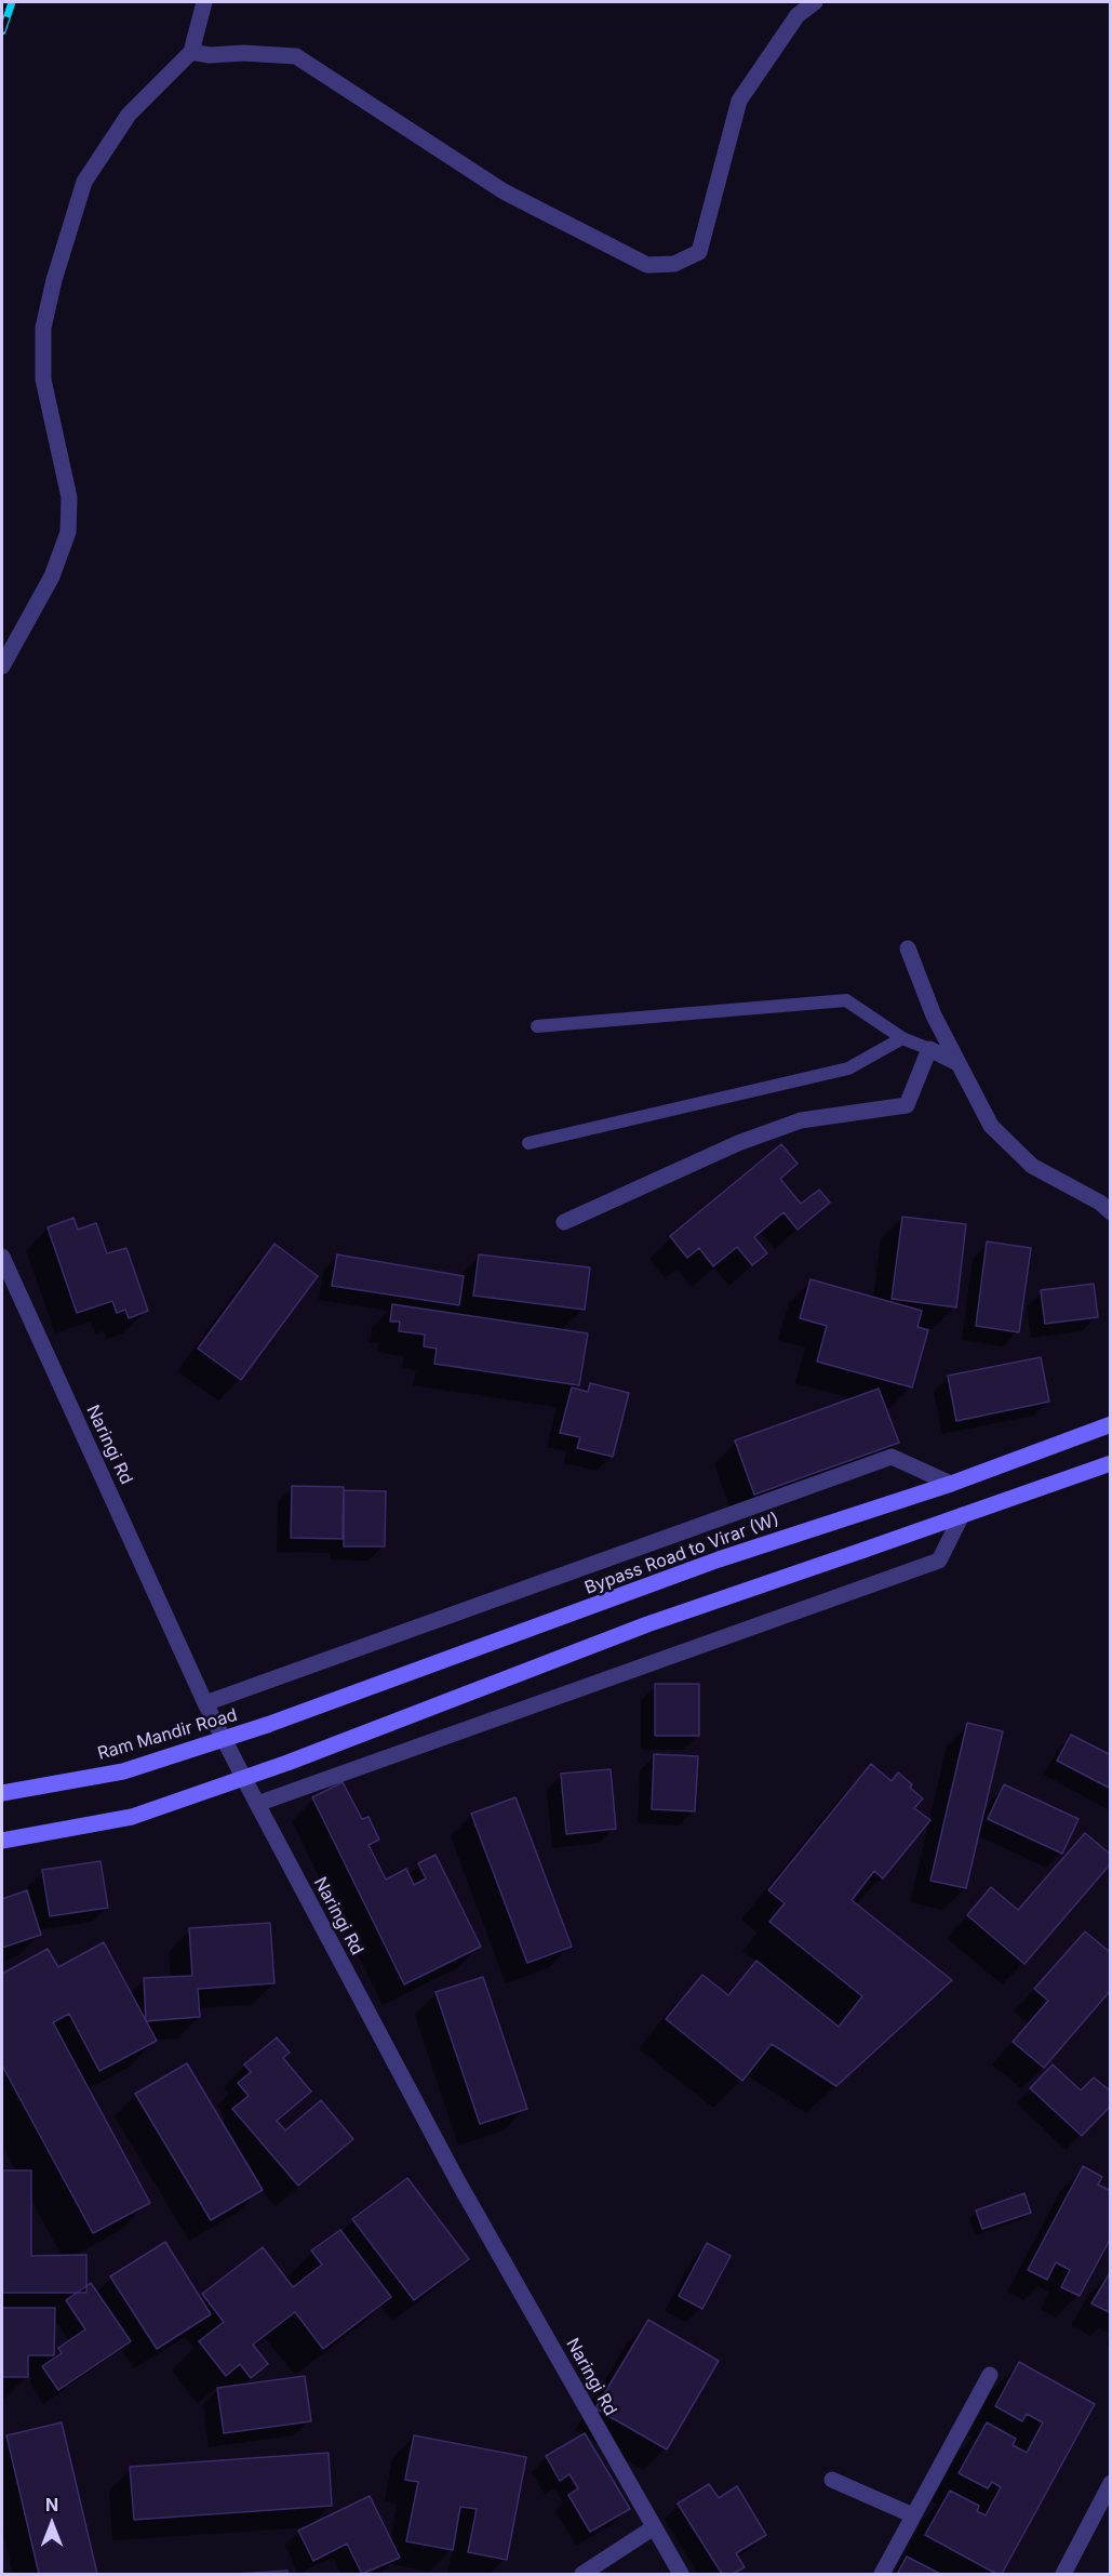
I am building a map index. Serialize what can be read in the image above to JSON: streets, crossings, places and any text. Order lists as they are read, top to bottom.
{
  "streets": {
    "main road": ["Bypass Road to Virar (W)", "Ram Mandir Road"],
    "street": ["Naringi Rd"]
  },
  "crossings": [
    ["Bypass Road to Virar (W)", "Ram Mandir Road"]
  ],
  "north": "top"
}
